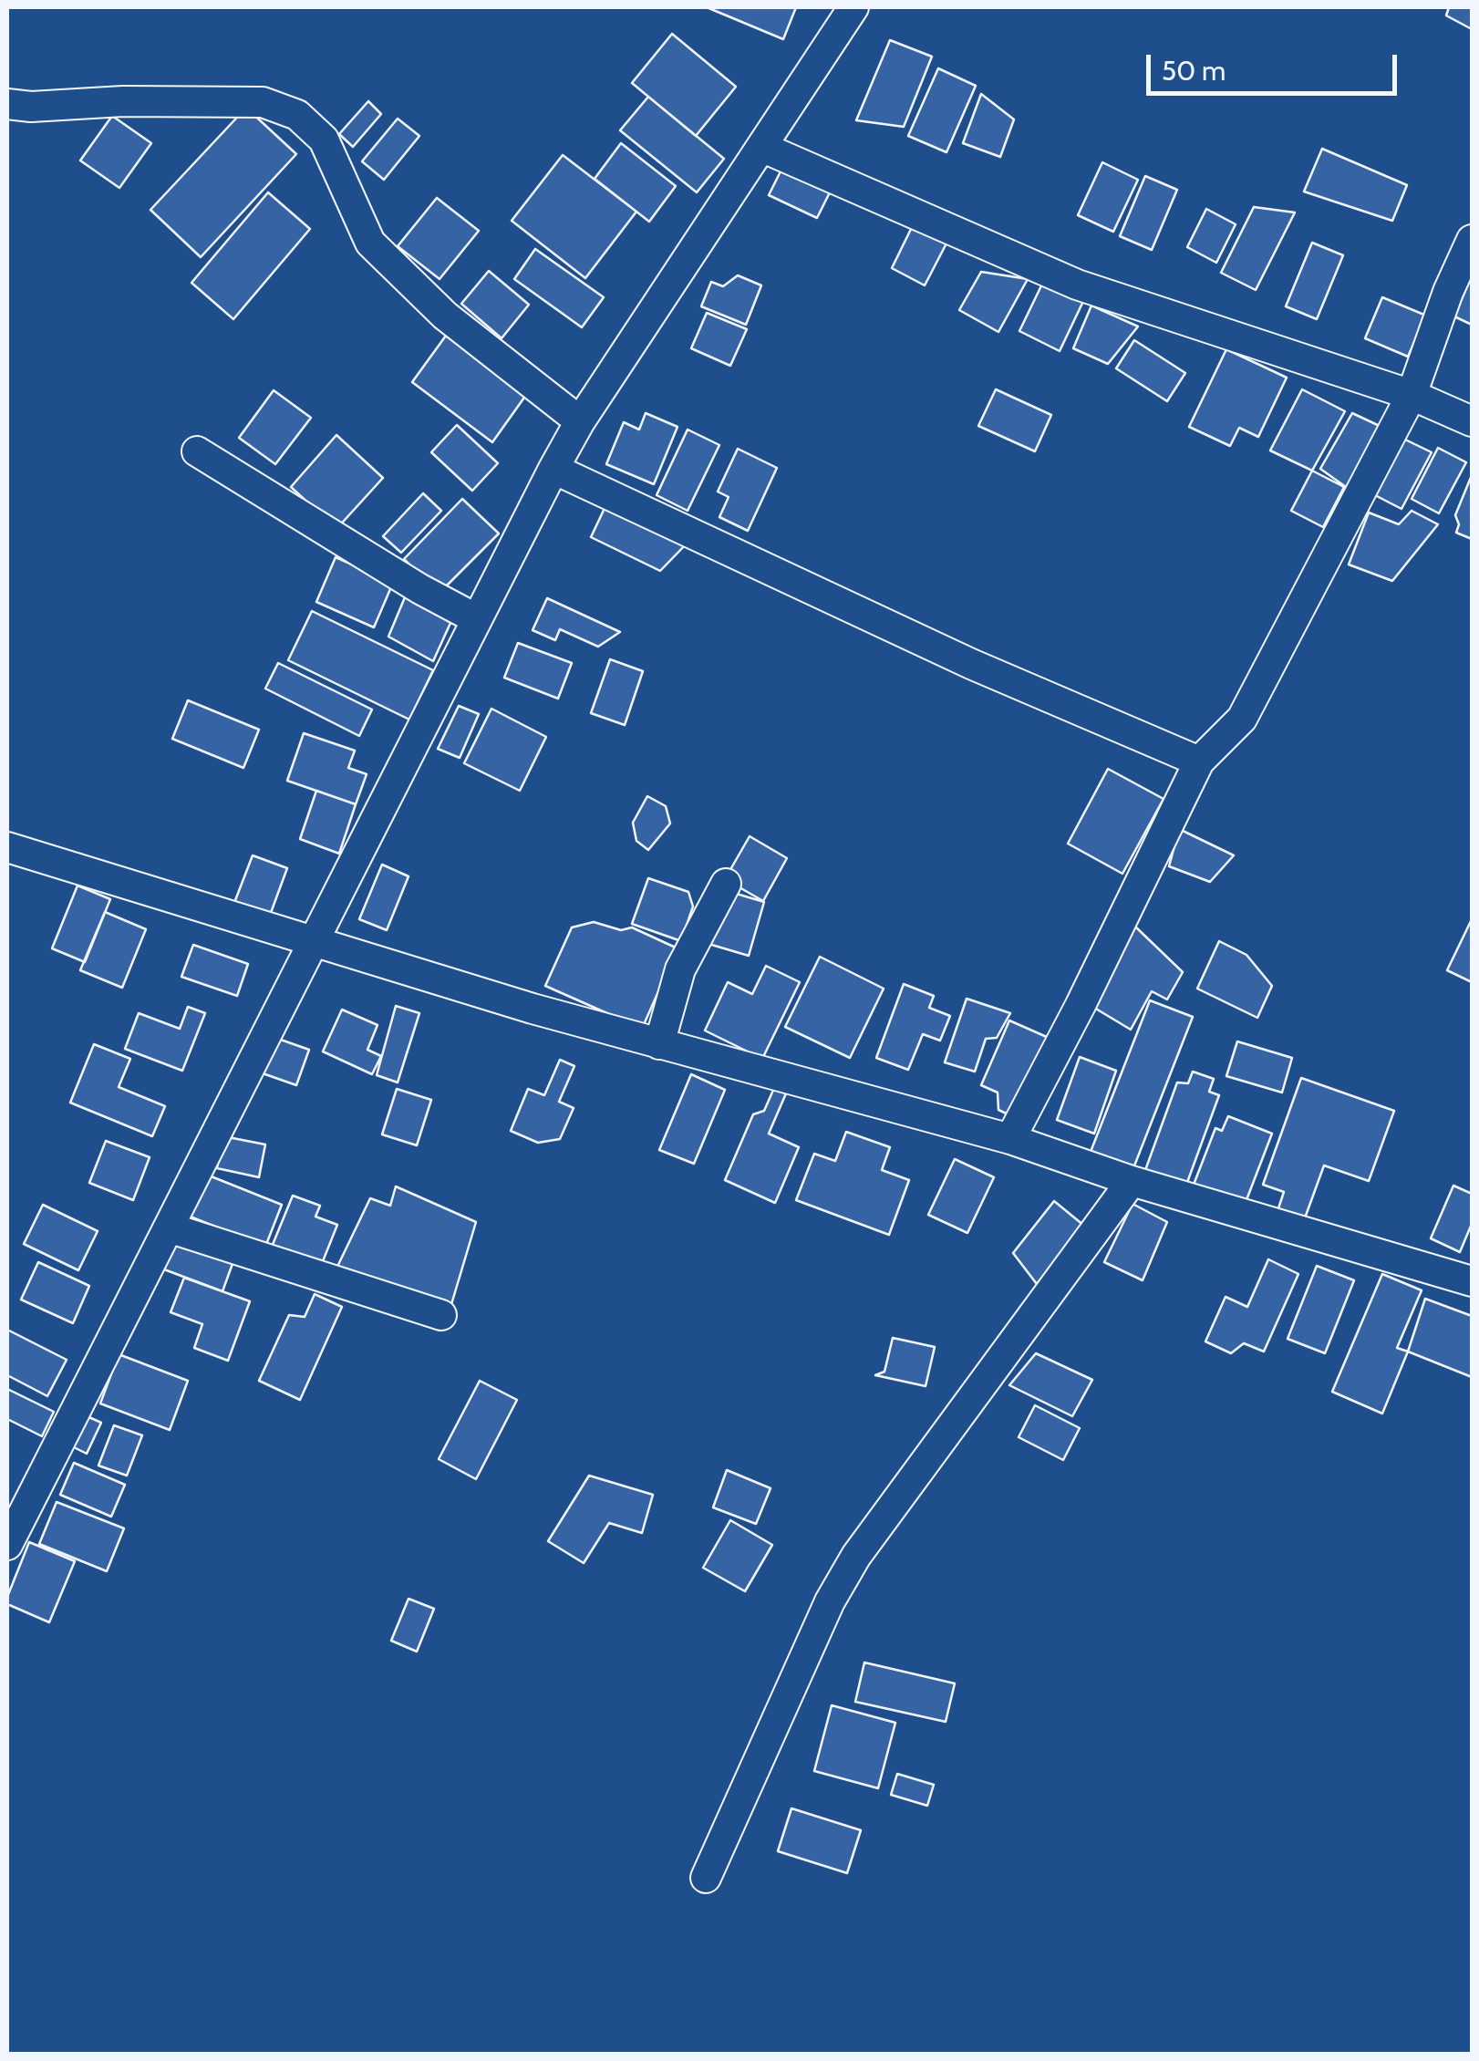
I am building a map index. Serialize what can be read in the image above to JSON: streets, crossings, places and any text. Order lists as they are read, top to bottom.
{
  "scale_bar": "50 m"
}
